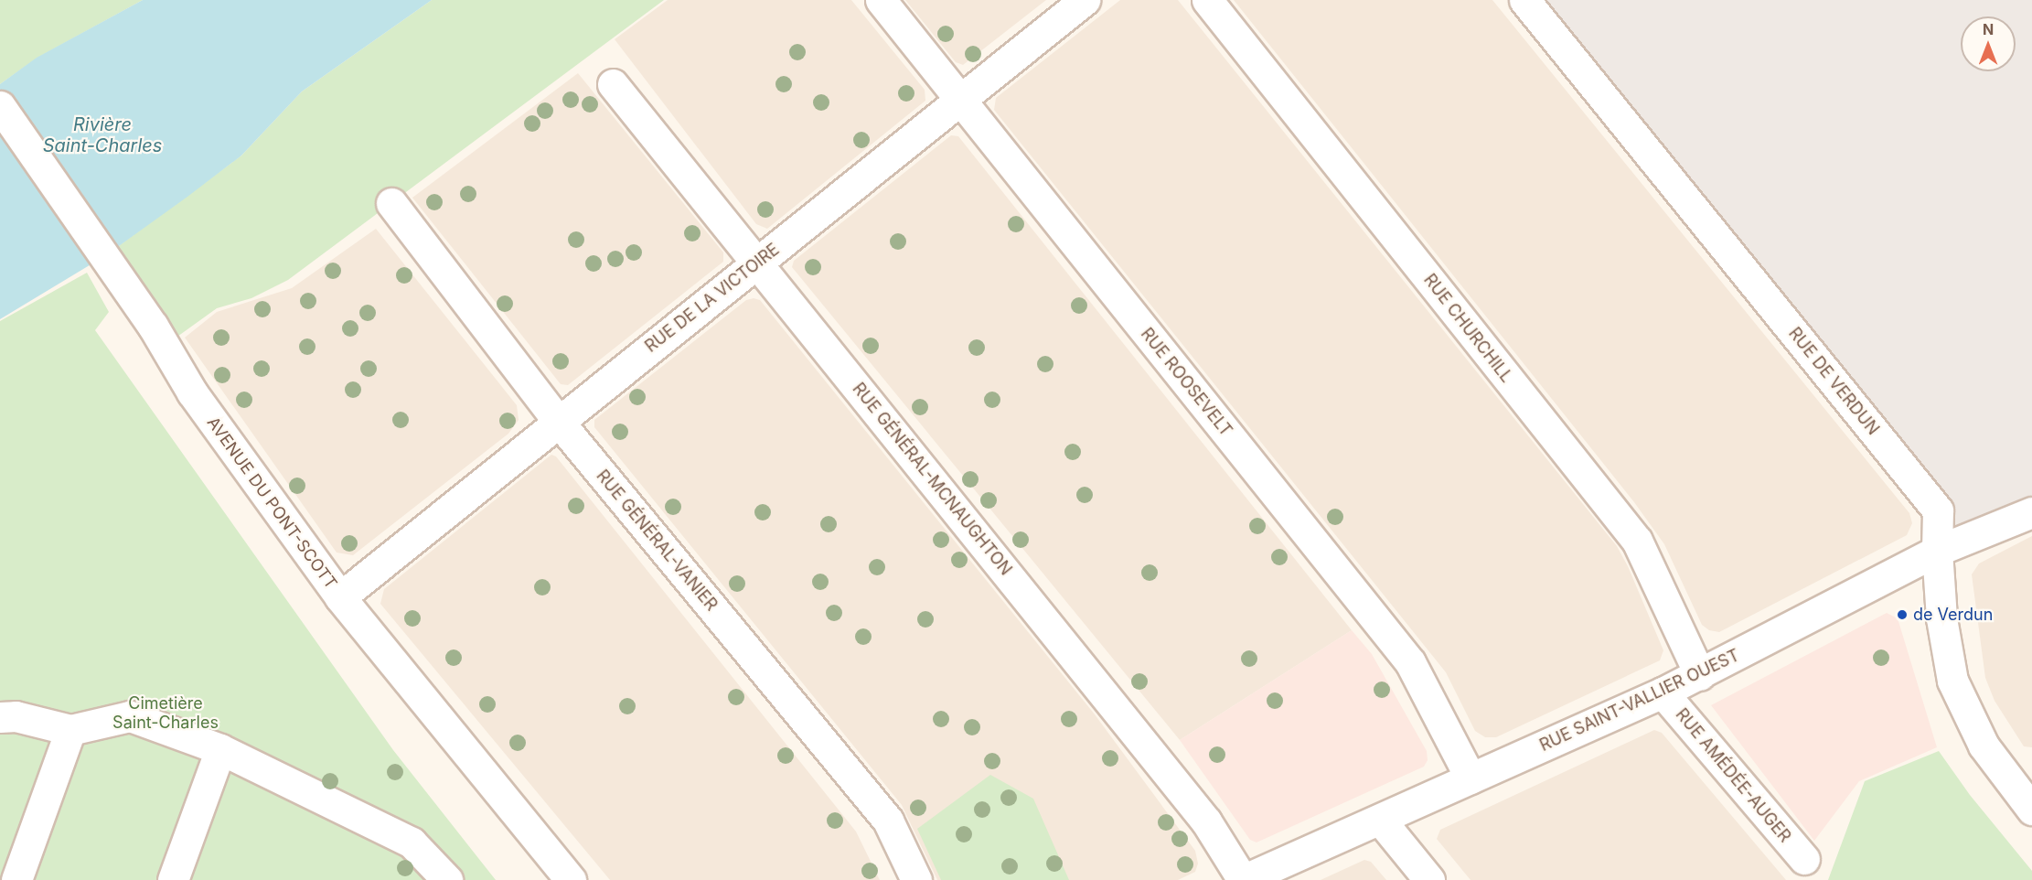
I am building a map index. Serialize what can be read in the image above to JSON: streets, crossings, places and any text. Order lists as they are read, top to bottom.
{
  "streets": {
    "street": [
      "RUE DE LA VICTOIRE",
      "RUE CHURCHILL",
      "RUE DE VERDUN",
      "RUE ROOSEVELT",
      "RUE GÉNÉRAL-MCNAUGHTON",
      "AVENUE DU PONT-SCOTT",
      "RUE GÉNÉRAL-VANIER",
      "RUE SAINT-VALLIER OUEST",
      "RUE AMÉDÉE-AUGER"
    ]
  },
  "crossings": [
    ["RUE DE LA VICTOIRE", "RUE ROOSEVELT"],
    ["RUE DE LA VICTOIRE", "RUE GÉNÉRAL-MCNAUGHTON"],
    ["RUE DE LA VICTOIRE", "AVENUE DU PONT-SCOTT"],
    ["RUE DE LA VICTOIRE", "RUE GÉNÉRAL-VANIER"],
    ["RUE CHURCHILL", "RUE SAINT-VALLIER OUEST"],
    ["RUE DE VERDUN", "RUE SAINT-VALLIER OUEST"],
    ["RUE ROOSEVELT", "RUE SAINT-VALLIER OUEST"],
    ["RUE GÉNÉRAL-MCNAUGHTON", "RUE SAINT-VALLIER OUEST"],
    ["RUE SAINT-VALLIER OUEST", "RUE AMÉDÉE-AUGER"]
  ],
  "water": ["Rivière Saint-Charles"],
  "parks": ["Cimetière Saint-Charles"],
  "places": ["de Verdun"],
  "north": "top"
}
